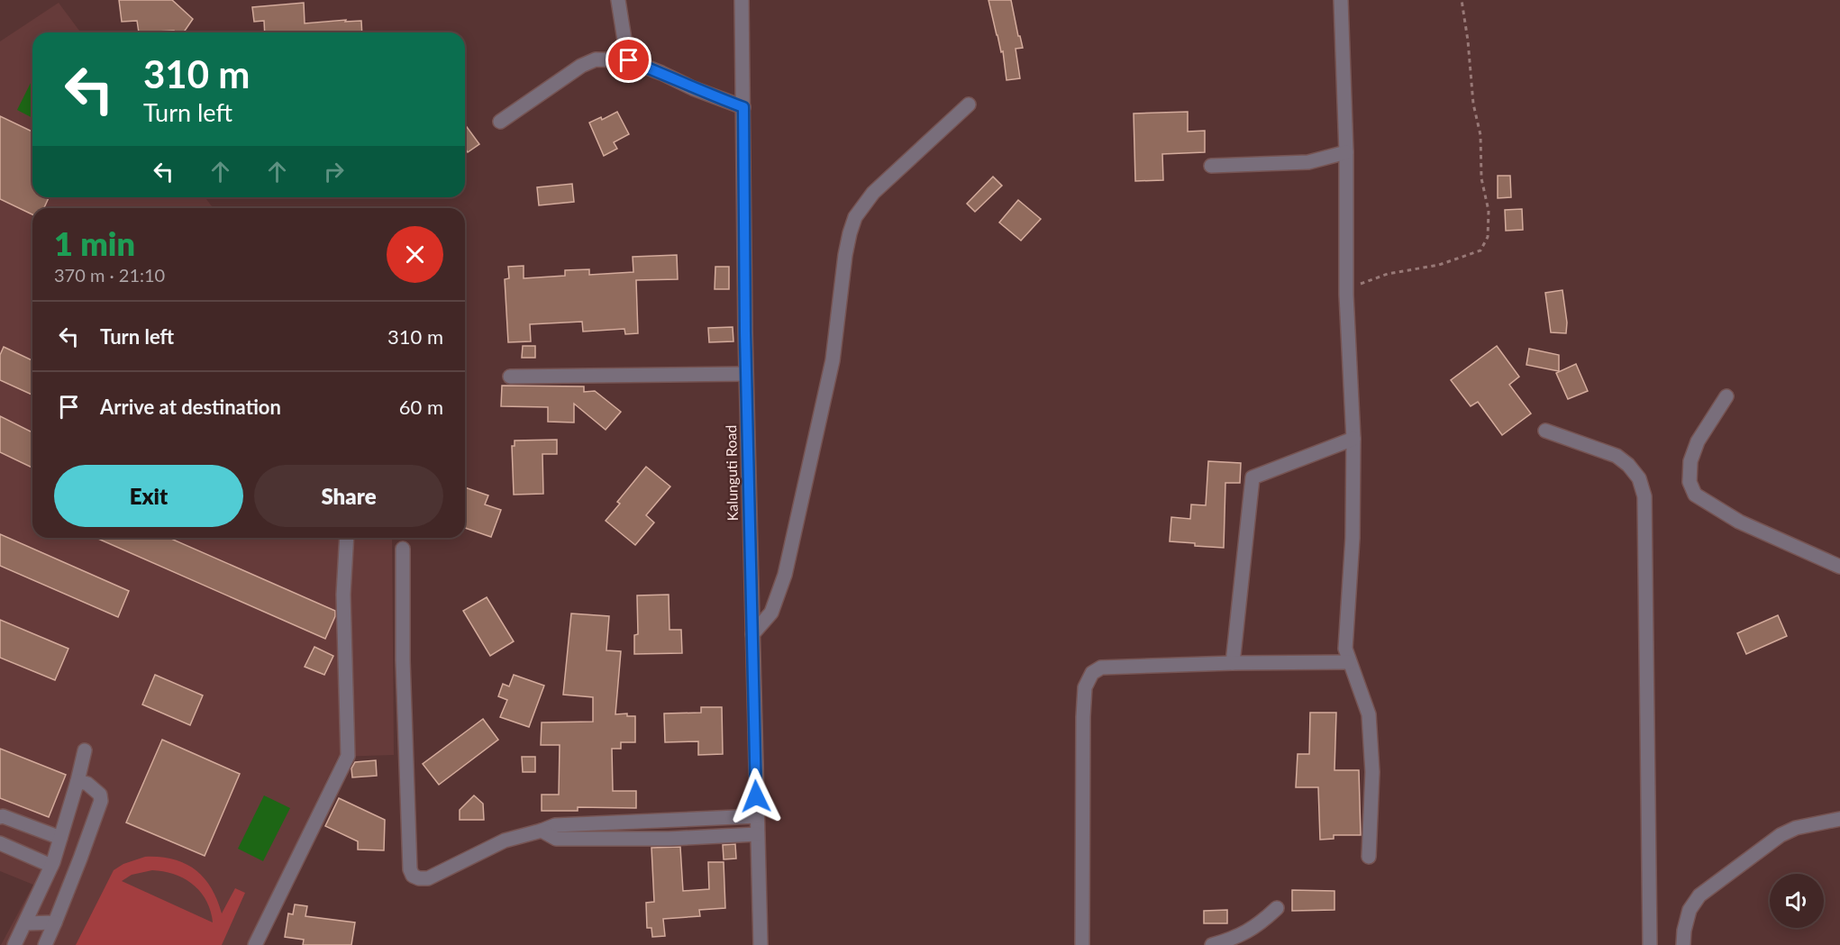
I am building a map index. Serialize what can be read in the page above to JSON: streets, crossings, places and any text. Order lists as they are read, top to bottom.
{
  "streets": {
    "street": ["Kalunguti Road"]
  },
  "page": {
    "turn": ["310 m", "Turn left"],
    "heading": ["1 min", "370 m · 21:10"],
    "list": [
      {
        "name": "Turn left",
        "value": "310 m"
      },
      {
        "name": "Arrive at destination",
        "value": "60 m"
      }
    ],
    "buttons": ["Exit", "Share"]
  }
}
